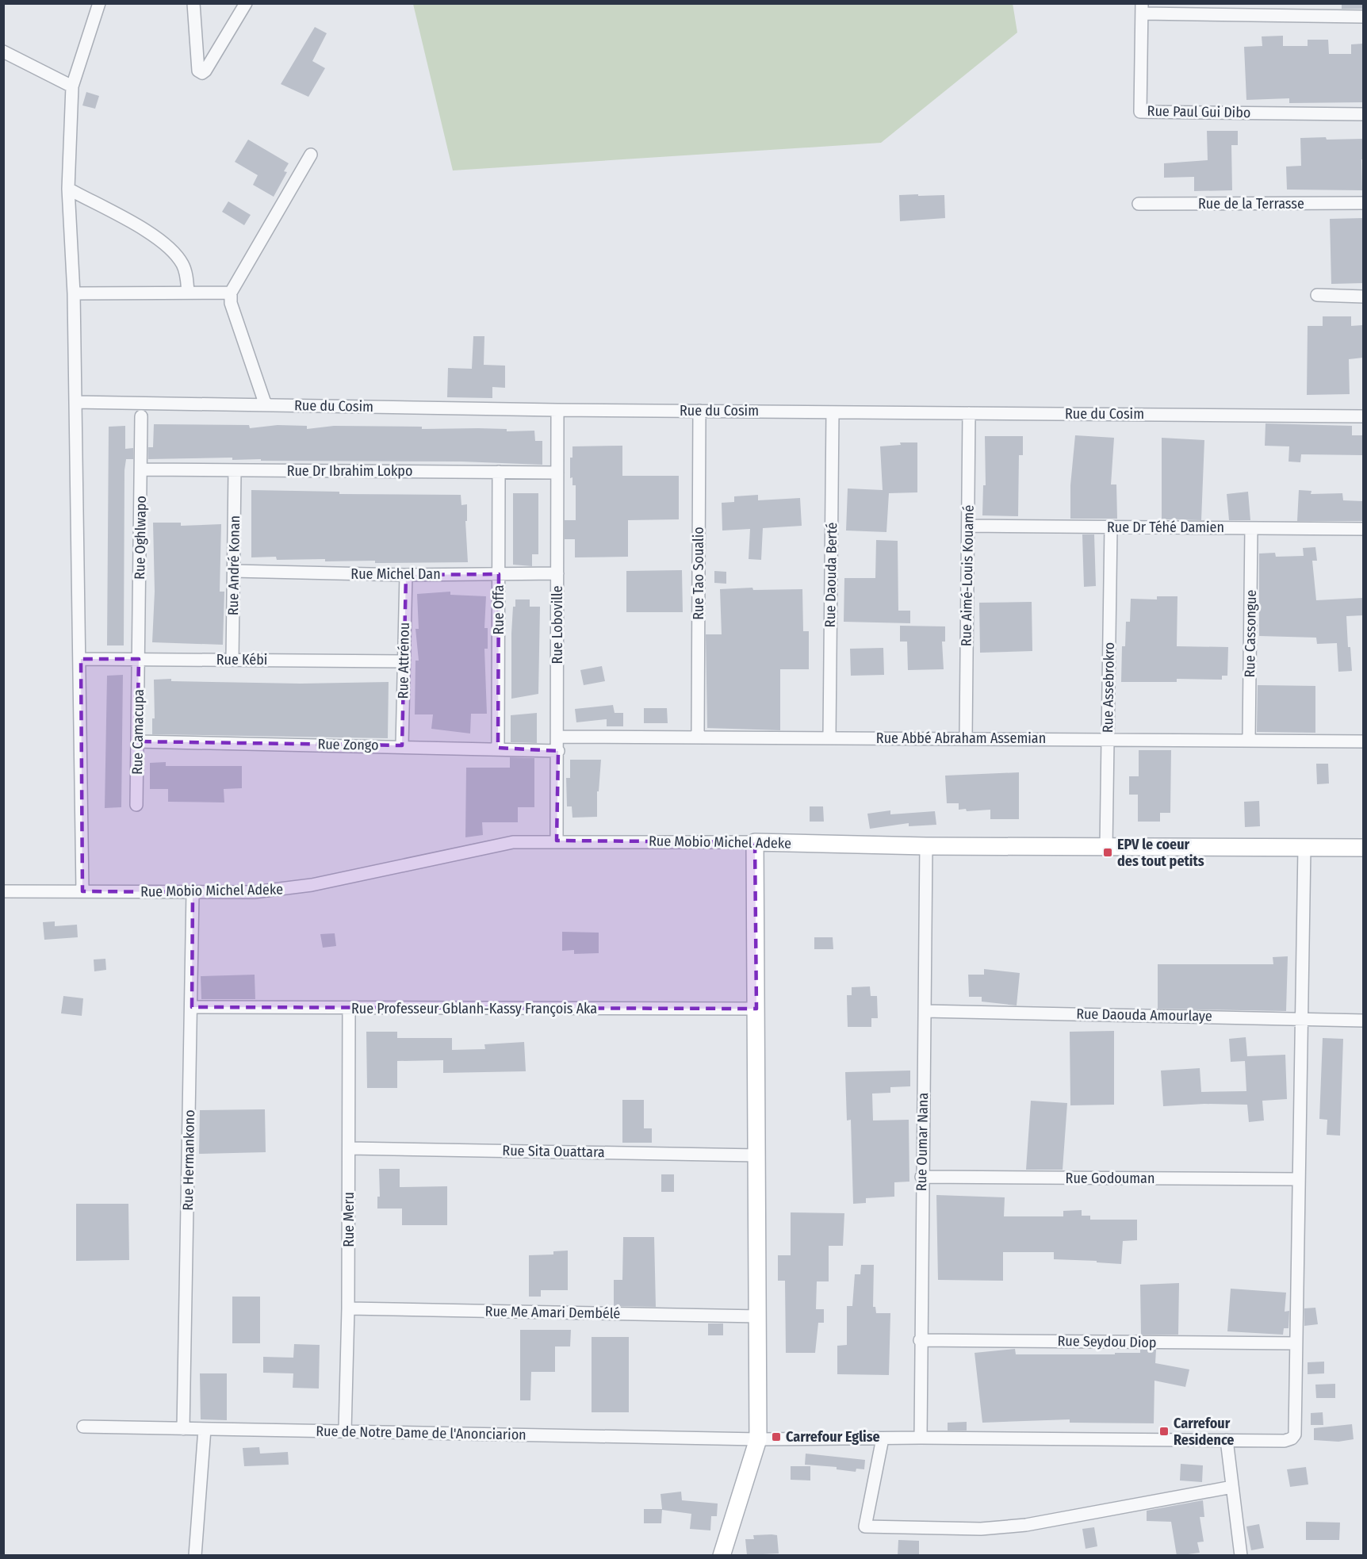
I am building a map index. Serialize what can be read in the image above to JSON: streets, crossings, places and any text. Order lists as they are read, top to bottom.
{
  "streets": {
    "street": [
      "Rue Paul Gui Dibo",
      "Rue de la Terrasse",
      "Rue du Cosim",
      "Rue Dr Ibrahim Lokpo",
      "Rue Dr Téhé Damien",
      "Rue Oghlwapo",
      "Rue André Konan",
      "Rue Tao Soualio",
      "Rue Michel Dan",
      "Rue Daouda Berté",
      "Rue Aimé-Louis Kouamé",
      "Rue Offa",
      "Rue Loboville",
      "Rue Cassongue",
      "Rue Kébi",
      "Rue Attrénou",
      "Rue Assebrokro",
      "Rue Camacupa",
      "Rue Abbé Abraham Assemian",
      "Rue Zongo",
      "Rue Mobio Michel Adeke",
      "Rue Professeur Gblanh-Kassy François Aka",
      "Rue Daouda Amourlaye",
      "Rue Oumar Nana",
      "Rue Sita Ouattara",
      "Rue Hermankono",
      "Rue Godouman",
      "Rue Meru",
      "Rue Me Amari Dembélé",
      "Rue Seydou Diop",
      "Rue de Notre Dame de l'Anonciarion"
    ]
  },
  "crossings": [
    ["Rue du Cosim", "Rue Tao Soualio"],
    ["Rue du Cosim", "Rue Daouda Berté"],
    ["Rue du Cosim", "Rue Aimé-Louis Kouamé"],
    ["Rue du Cosim", "Rue Loboville"],
    ["Rue Dr Ibrahim Lokpo", "Rue Oghlwapo"],
    ["Rue Dr Ibrahim Lokpo", "Rue André Konan"],
    ["Rue Dr Ibrahim Lokpo", "Rue Offa"],
    ["Rue Dr Ibrahim Lokpo", "Rue Loboville"],
    ["Rue Dr Téhé Damien", "Rue Aimé-Louis Kouamé"],
    ["Rue Dr Téhé Damien", "Rue Cassongue"],
    ["Rue Dr Téhé Damien", "Rue Assebrokro"],
    ["Rue Oghlwapo", "Rue Kébi"],
    ["Rue Oghlwapo", "Rue Camacupa"],
    ["Rue André Konan", "Rue Michel Dan"],
    ["Rue André Konan", "Rue Kébi"],
    ["Rue Tao Soualio", "Rue Abbé Abraham Assemian"],
    ["Rue Michel Dan", "Rue Offa"],
    ["Rue Michel Dan", "Rue Loboville"],
    ["Rue Michel Dan", "Rue Attrénou"],
    ["Rue Daouda Berté", "Rue Abbé Abraham Assemian"],
    ["Rue Aimé-Louis Kouamé", "Rue Abbé Abraham Assemian"],
    ["Rue Offa", "Rue Zongo"],
    ["Rue Loboville", "Rue Abbé Abraham Assemian"],
    ["Rue Loboville", "Rue Zongo"],
    ["Rue Loboville", "Rue Mobio Michel Adeke"],
    ["Rue Cassongue", "Rue Abbé Abraham Assemian"],
    ["Rue Kébi", "Rue Attrénou"],
    ["Rue Kébi", "Rue Camacupa"],
    ["Rue Attrénou", "Rue Zongo"],
    ["Rue Assebrokro", "Rue Abbé Abraham Assemian"],
    ["Rue Assebrokro", "Rue Mobio Michel Adeke"],
    ["Rue Camacupa", "Rue Zongo"],
    ["Rue Mobio Michel Adeke", "Rue Oumar Nana"],
    ["Rue Mobio Michel Adeke", "Rue Hermankono"],
    ["Rue Professeur Gblanh-Kassy François Aka", "Rue Hermankono"],
    ["Rue Professeur Gblanh-Kassy François Aka", "Rue Meru"],
    ["Rue Daouda Amourlaye", "Rue Oumar Nana"],
    ["Rue Oumar Nana", "Rue Godouman"],
    ["Rue Oumar Nana", "Rue Seydou Diop"],
    ["Rue Oumar Nana", "Rue de Notre Dame de l'Anonciarion"],
    ["Rue Sita Ouattara", "Rue Meru"],
    ["Rue Hermankono", "Rue de Notre Dame de l'Anonciarion"],
    ["Rue Meru", "Rue Me Amari Dembélé"],
    ["Rue Meru", "Rue de Notre Dame de l'Anonciarion"],
    ["Rue Seydou Diop", "Rue de Notre Dame de l'Anonciarion"]
  ],
  "places": {
    "transit": ["EPV le coeur des tout petits", "Carrefour Residence", "Carrefour Eglise"]
  }
}
